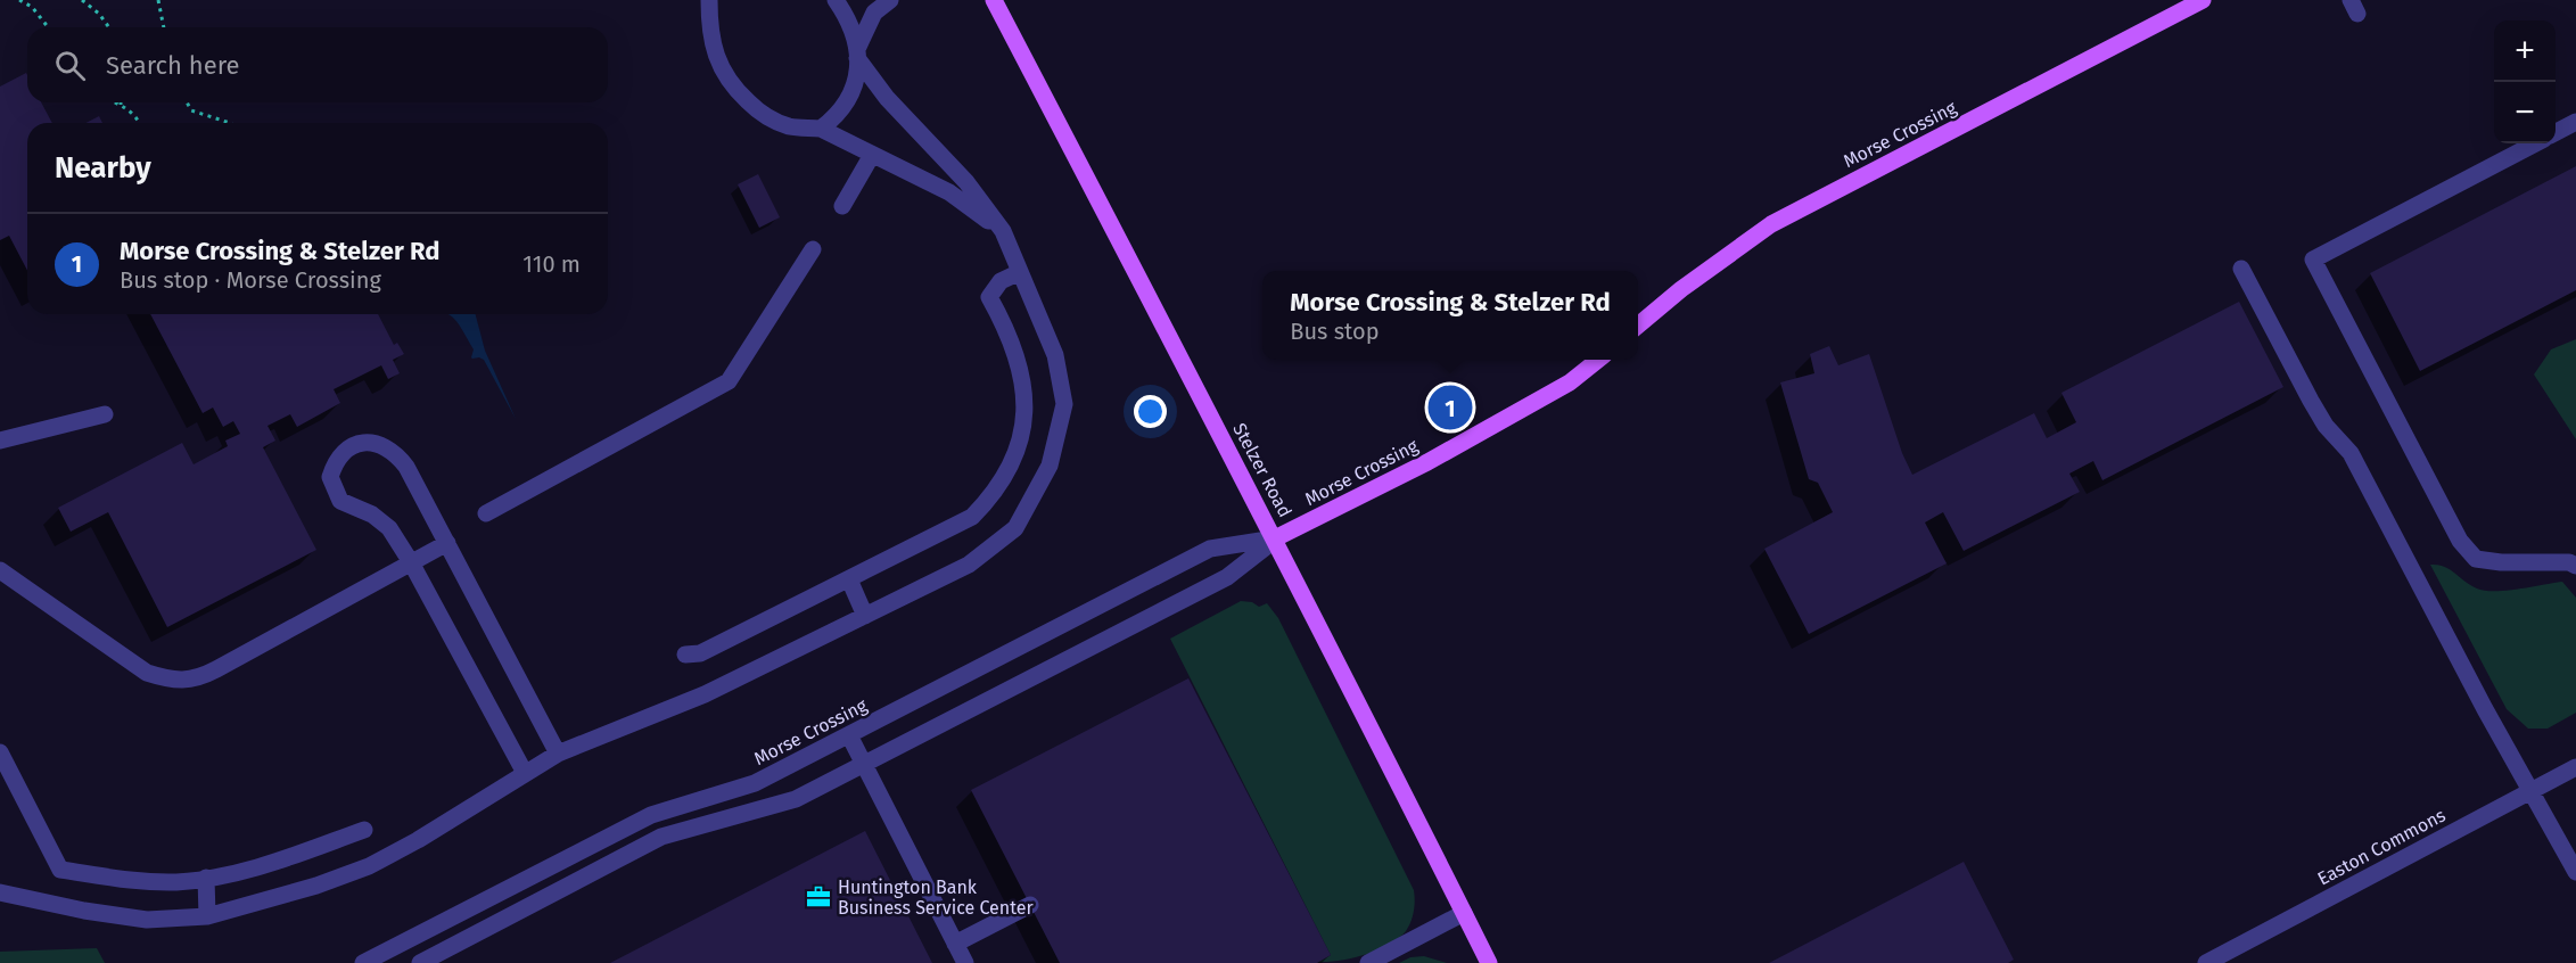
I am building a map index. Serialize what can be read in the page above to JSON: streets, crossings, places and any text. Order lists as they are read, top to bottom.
{
  "streets": {
    "main road": ["Morse Crossing", "Stelzer Road"],
    "street": ["Easton Commons"]
  },
  "crossings": [
    ["Morse Crossing", "Stelzer Road"]
  ],
  "places": {
    "office": ["Huntington Bank Business Service Center"]
  },
  "page": {
    "map_buttons": ["+", "−"],
    "search": "Search here",
    "heading": "Nearby",
    "list": [
      {
        "mark": "1",
        "name": "Morse Crossing & Stelzer Rd",
        "note": "Bus stop · Morse Crossing",
        "value": "110 m"
      }
    ],
    "popup": ["Morse Crossing & Stelzer Rd", "Bus stop"],
    "pins": "1"
  }
}
